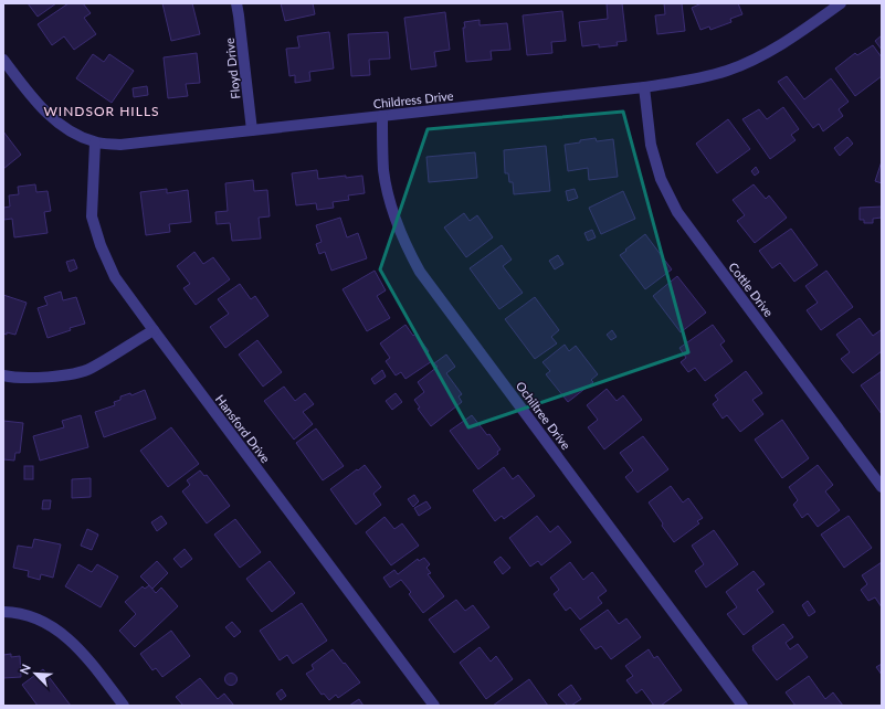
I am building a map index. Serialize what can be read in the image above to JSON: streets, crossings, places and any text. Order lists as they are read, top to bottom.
{
  "streets": {
    "street": [
      "Floyd Drive",
      "Childress Drive",
      "Cottle Drive",
      "Ochiltree Drive",
      "Hansford Drive"
    ]
  },
  "crossings": [
    ["Floyd Drive", "Childress Drive"],
    ["Childress Drive", "Cottle Drive"],
    ["Childress Drive", "Ochiltree Drive"],
    ["Childress Drive", "Hansford Drive"]
  ],
  "districts": ["WINDSOR HILLS"],
  "north": "top left"
}
